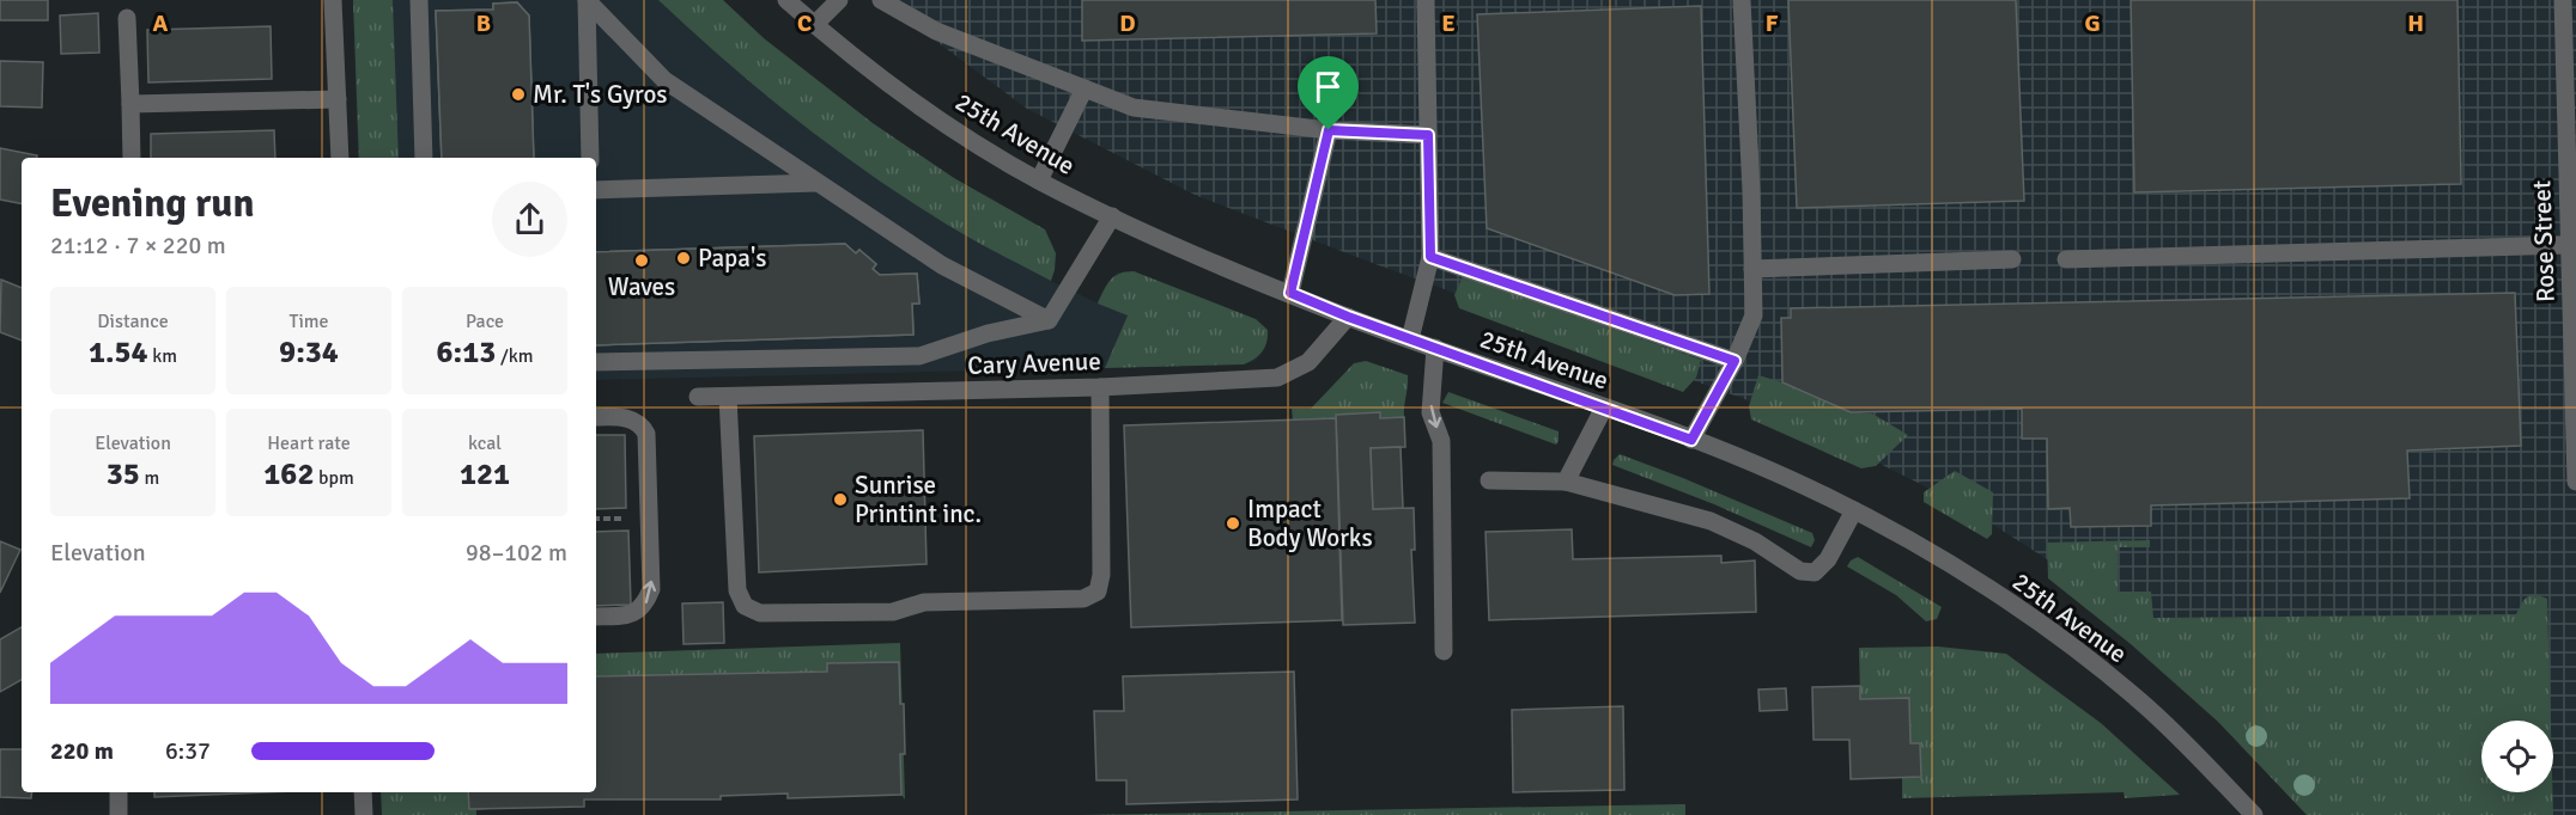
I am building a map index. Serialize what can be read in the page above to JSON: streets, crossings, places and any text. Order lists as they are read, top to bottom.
{
  "streets": {
    "street": ["25th Avenue", "Rose Street", "Cary Avenue"]
  },
  "crossings": [
    ["25th Avenue", "Cary Avenue"]
  ],
  "places": [
    "Mr. T's Gyros",
    "Papa's",
    "Waves",
    "Sunrise Printint inc.",
    "Impact Body Works"
  ],
  "page": {
    "heading": ["Evening run", "21:12 · 7 × 220 m"],
    "stats": [
      ["Distance", "1.54 km"],
      ["Time", "9:34"],
      ["Pace", "6:13 /km"],
      ["Elevation", "35 m"],
      ["Heart rate", "162 bpm"],
      ["kcal", "121"]
    ],
    "chart": ["Elevation", "98–102 m"],
    "list": [
      {
        "name": "220 m",
        "note": "6:37"
      }
    ]
  },
  "grid": {
    "columns": [
      "A",
      "B",
      "C",
      "D",
      "E",
      "F",
      "G",
      "H"
    ]
  }
}
